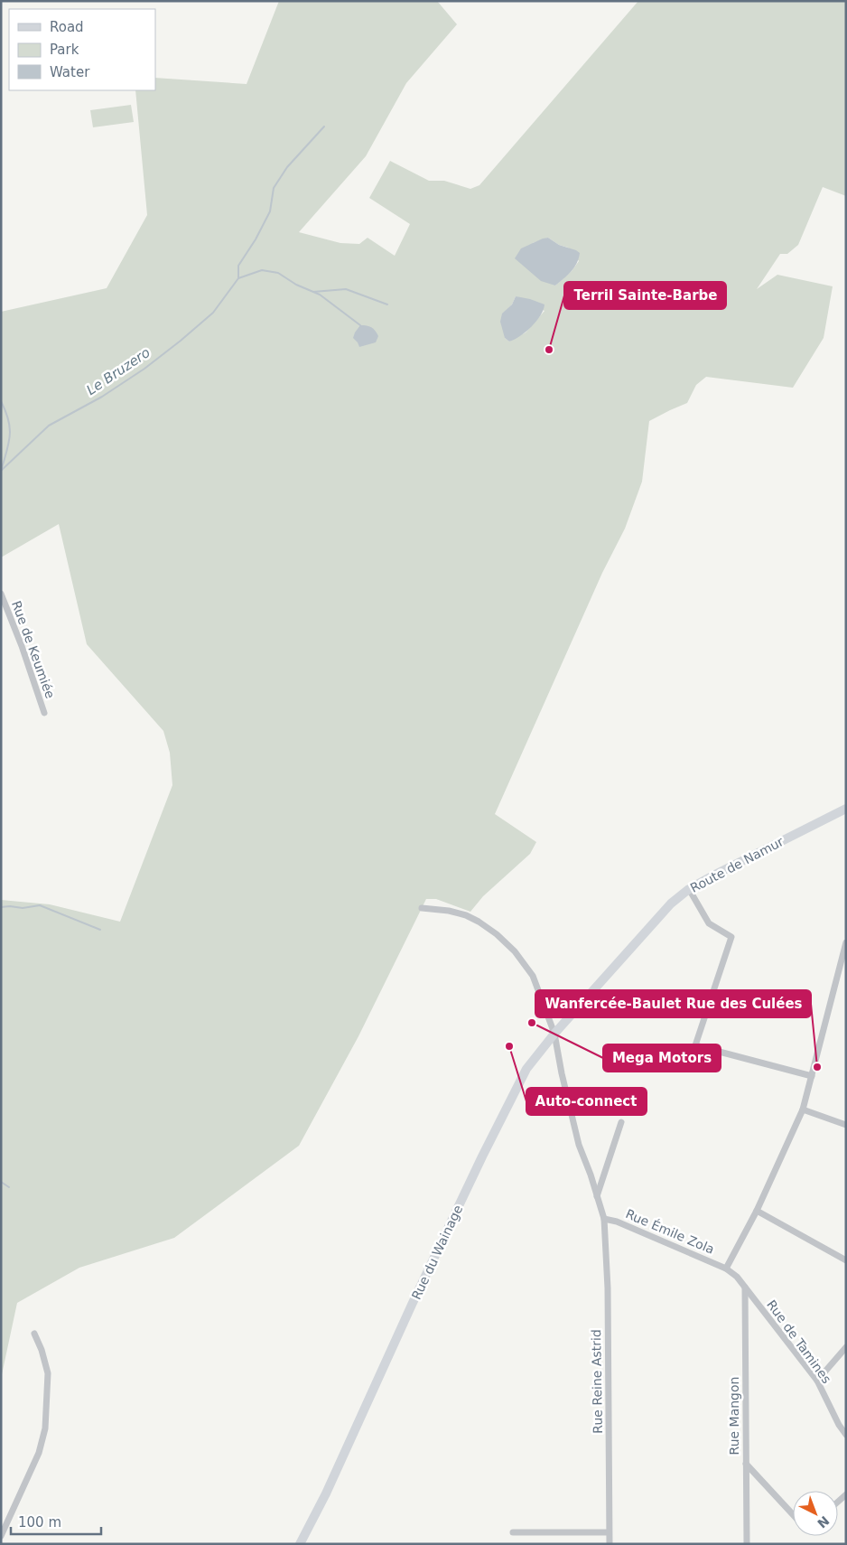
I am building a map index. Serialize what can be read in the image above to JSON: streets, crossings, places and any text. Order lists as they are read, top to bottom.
{
  "streets": {
    "main road": ["Route de Namur", "Rue du Wainage"],
    "street": [
      "Rue de Keumiée",
      "Rue Émile Zola",
      "Rue de Tamines",
      "Rue Reine Astrid",
      "Rue Mangon"
    ]
  },
  "crossings": [
    ["Route de Namur", "Rue du Wainage"],
    ["Rue Émile Zola", "Rue de Tamines"],
    ["Rue Émile Zola", "Rue Reine Astrid"],
    ["Rue du Wainage", "Rue Reine Astrid"],
    ["Rue de Tamines", "Rue Mangon"]
  ],
  "water": ["Le Bruzero"],
  "places": [
    "Terril Sainte-Barbe",
    "Mega Motors",
    "Auto-connect",
    "Wanfercée-Baulet Rue des Culées"
  ],
  "legend": ["Road", "Park", "Water"],
  "scale_bar": "100 m",
  "north": "bottom right"
}
